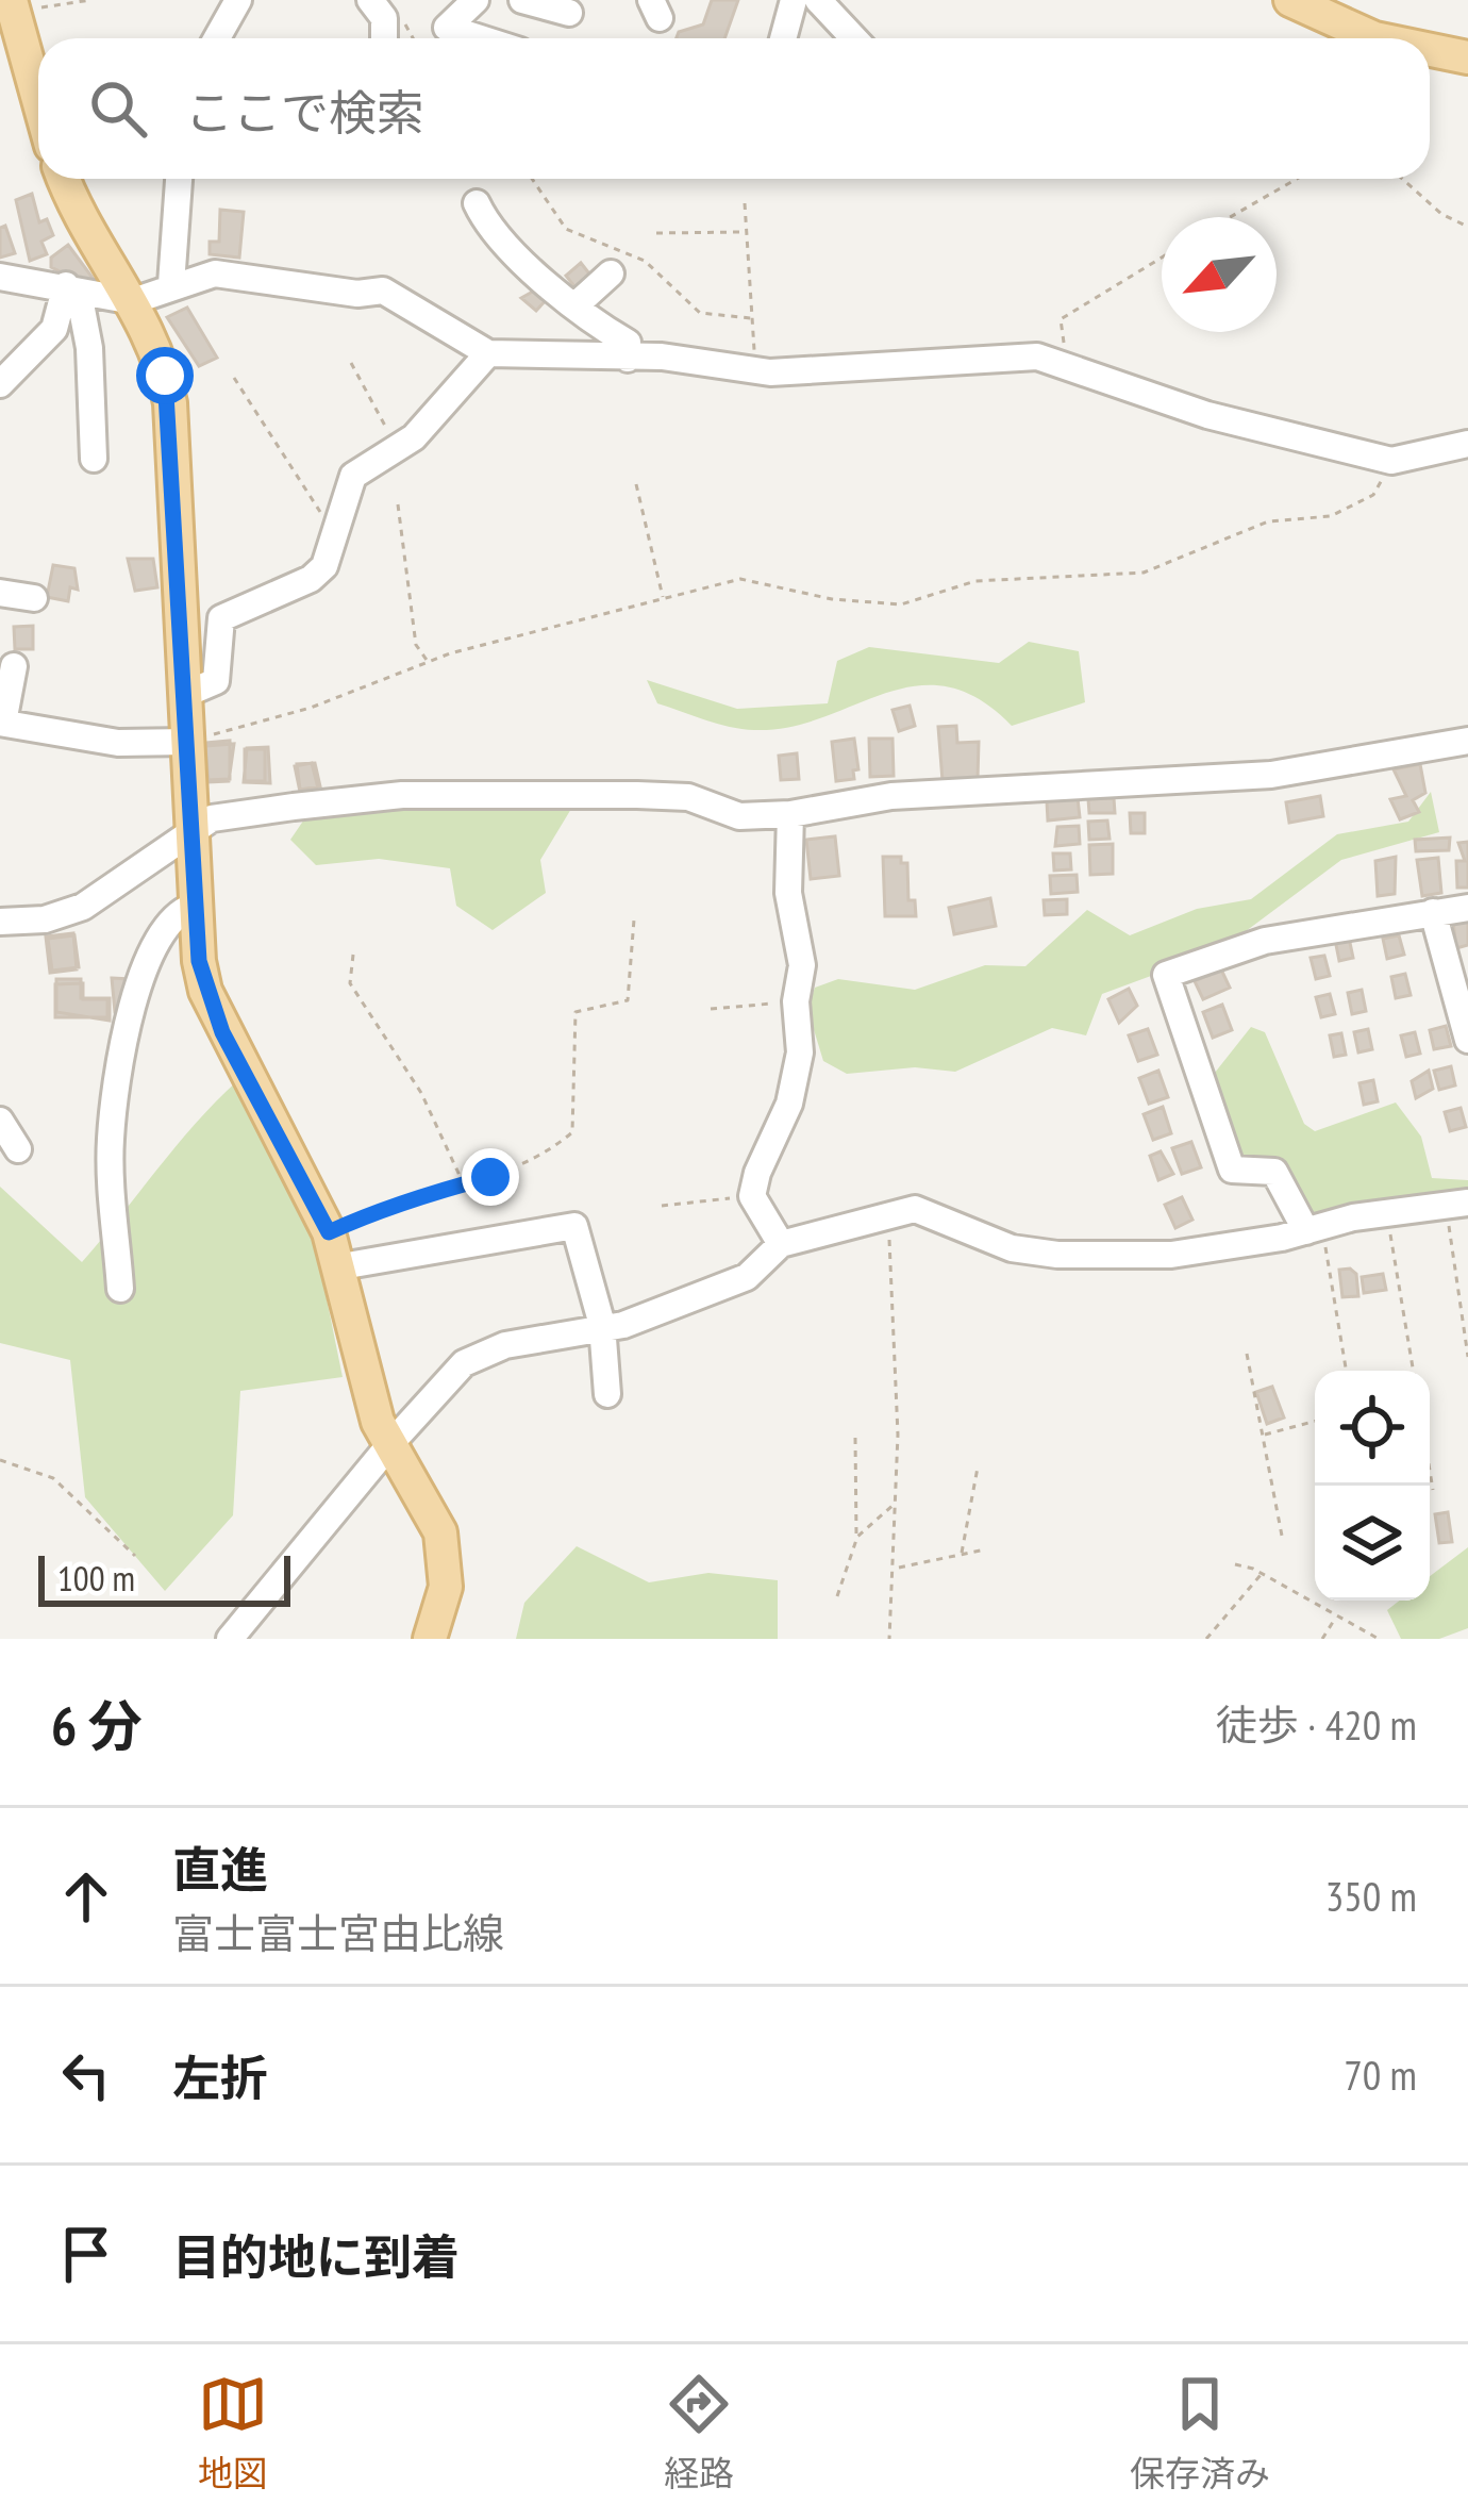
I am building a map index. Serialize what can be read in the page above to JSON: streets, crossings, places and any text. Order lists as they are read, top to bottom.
{
  "scale_bar": "100 m",
  "north": "bottom left",
  "page": {
    "search": "ここで検索",
    "scale": "100 m",
    "heading": ["6 分", "徒歩 · 420 m"],
    "list": [
      ["直進", "富士富士宮由比線", "350 m"],
      ["左折", "70 m"],
      "目的地に到着"
    ],
    "nav": ["地図", "経路", "保存済み"]
  }
}
